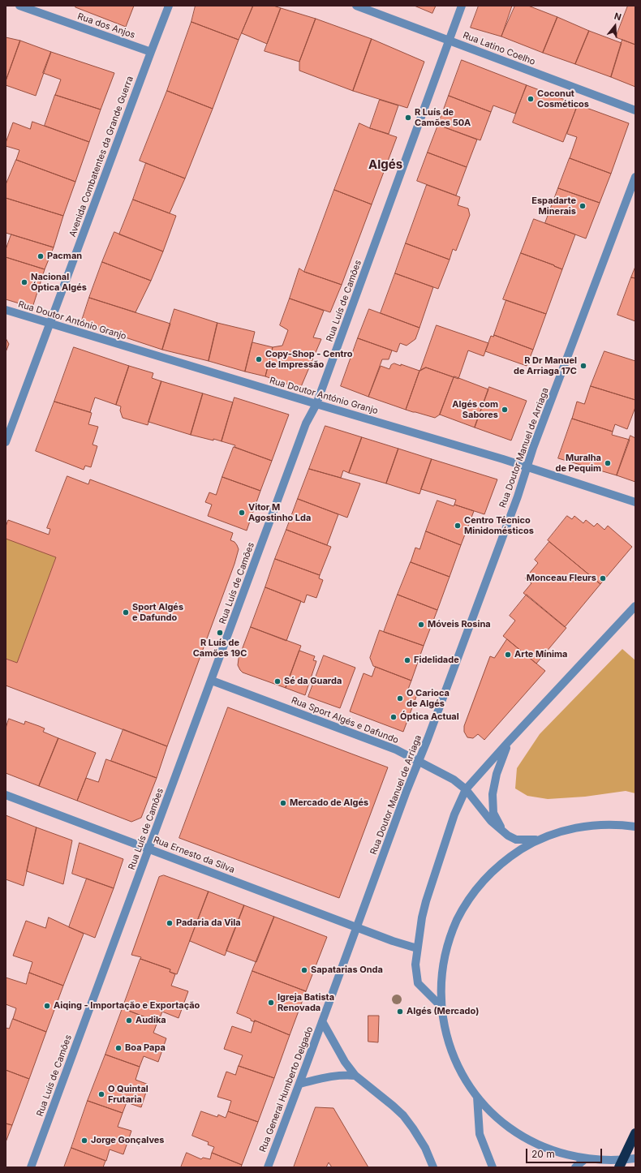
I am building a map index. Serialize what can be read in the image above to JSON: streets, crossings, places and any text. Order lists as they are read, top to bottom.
{
  "streets": {
    "street": [
      "Rua dos Anjos",
      "Rua Latino Coelho",
      "Avenida Combatentes da Grande Guerra",
      "Rua Luís de Camões",
      "Rua Doutor António Granjo",
      "Rua Doutor Manuel de Arriaga",
      "Rua Sport Algés e Dafundo",
      "Rua Ernesto da Silva",
      "Rua General Humberto Delgado"
    ]
  },
  "crossings": [
    ["Rua dos Anjos", "Avenida Combatentes da Grande Guerra"],
    ["Rua Latino Coelho", "Rua Luís de Camões"],
    ["Avenida Combatentes da Grande Guerra", "Rua Doutor António Granjo"],
    ["Rua Luís de Camões", "Rua Doutor António Granjo"],
    ["Rua Luís de Camões", "Rua Sport Algés e Dafundo"],
    ["Rua Luís de Camões", "Rua Ernesto da Silva"],
    ["Rua Doutor António Granjo", "Rua Doutor Manuel de Arriaga"],
    ["Rua Doutor Manuel de Arriaga", "Rua Sport Algés e Dafundo"],
    ["Rua Doutor Manuel de Arriaga", "Rua Ernesto da Silva"],
    ["Rua Doutor Manuel de Arriaga", "Rua General Humberto Delgado"],
    ["Rua Ernesto da Silva", "Rua General Humberto Delgado"]
  ],
  "districts": ["Algés"],
  "places": [
    "Coconut Cosméticos",
    "R Luís de Camões 50A",
    "Espadarte Minerais",
    "Pacman",
    "Nacional Óptica Algés",
    "Copy-Shop - Centro de Impressão",
    "R Dr Manuel de Arriaga 17C",
    "Algés com Sabores",
    "Muralha de Pequim",
    "Vitor M Agostinho Lda",
    "Centro Técnico Minidomésticos",
    "Monceau Fleurs",
    "Sport Algés e Dafundo",
    "Móveis Rosina",
    "R Luís de Camões 19C",
    "Arte Mínima",
    "Fidelidade",
    "Sé da Guarda",
    "O Carioca de Algés",
    "Óptica Actual",
    "Mercado de Algés",
    "Padaria da Vila",
    "Sapatarias Onda",
    "Igreja Batista Renovada",
    "Aiqing - Importação e Exportação",
    "Algés (Mercado)",
    "Audika",
    "Boa Papa",
    "O Quintal Frutaria",
    "Jorge Gonçalves"
  ],
  "scale_bar": "20 m",
  "north": "top"
}
